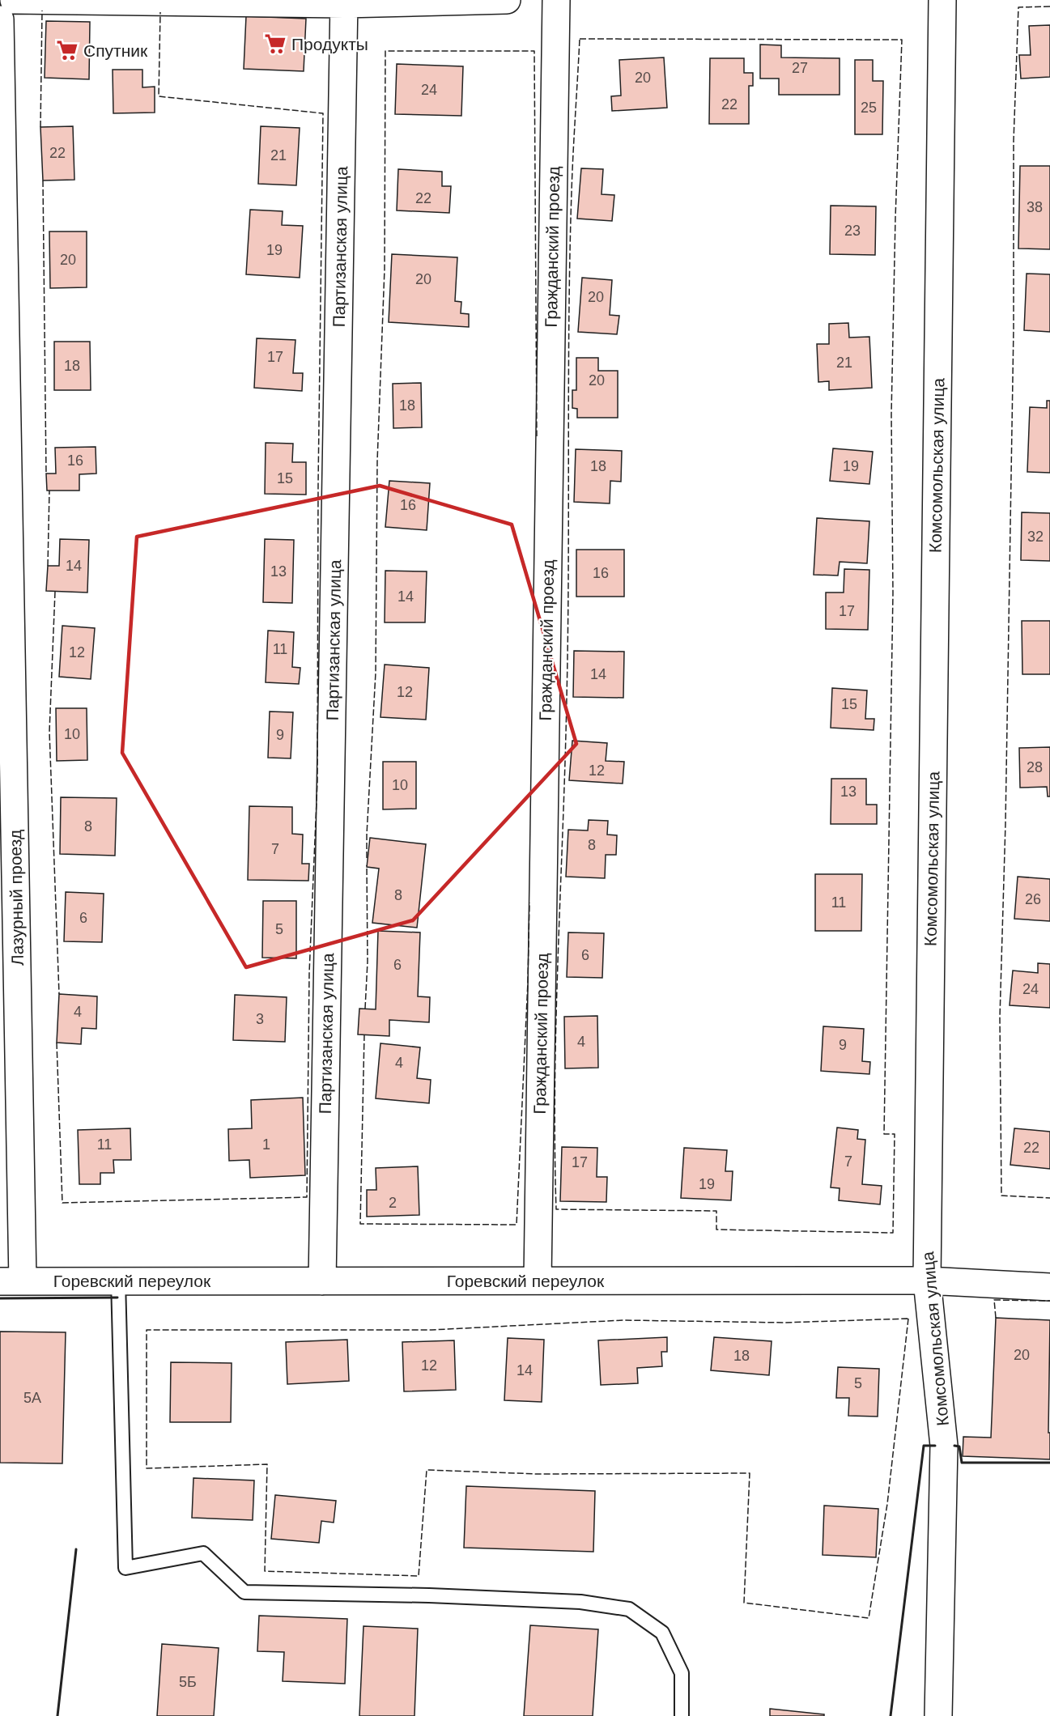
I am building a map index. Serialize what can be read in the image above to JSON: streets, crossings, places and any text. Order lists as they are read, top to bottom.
{
  "streets": {
    "street": [
      "Партизанская улица",
      "Гражданский проезд",
      "Комсомольская улица",
      "Лазурный проезд",
      "Горевский переулок"
    ]
  },
  "crossings": [
    ["Партизанская улица", "Горевский переулок"],
    ["Гражданский проезд", "Горевский переулок"],
    ["Комсомольская улица", "Горевский переулок"],
    ["Лазурный проезд", "Горевский переулок"]
  ],
  "places": {
    "supermarket": ["Продукты", "Спутник"]
  },
  "house_numbers": [
    "27",
    "20",
    "24",
    "22",
    "25",
    "22",
    "21",
    "22",
    "38",
    "23",
    "19",
    "20",
    "20",
    "20",
    "17",
    "21",
    "18",
    "20",
    "18",
    "16",
    "18",
    "19",
    "15",
    "16",
    "32",
    "14",
    "13",
    "16",
    "14",
    "17",
    "11",
    "12",
    "14",
    "12",
    "15",
    "10",
    "9",
    "28",
    "12",
    "10",
    "13",
    "8",
    "8",
    "7",
    "8",
    "26",
    "11",
    "6",
    "5",
    "6",
    "6",
    "24",
    "4",
    "3",
    "4",
    "9",
    "4",
    "11",
    "1",
    "22",
    "7",
    "17",
    "19",
    "2",
    "20",
    "18",
    "12",
    "14",
    "5",
    "5А",
    "5Б"
  ]
}
